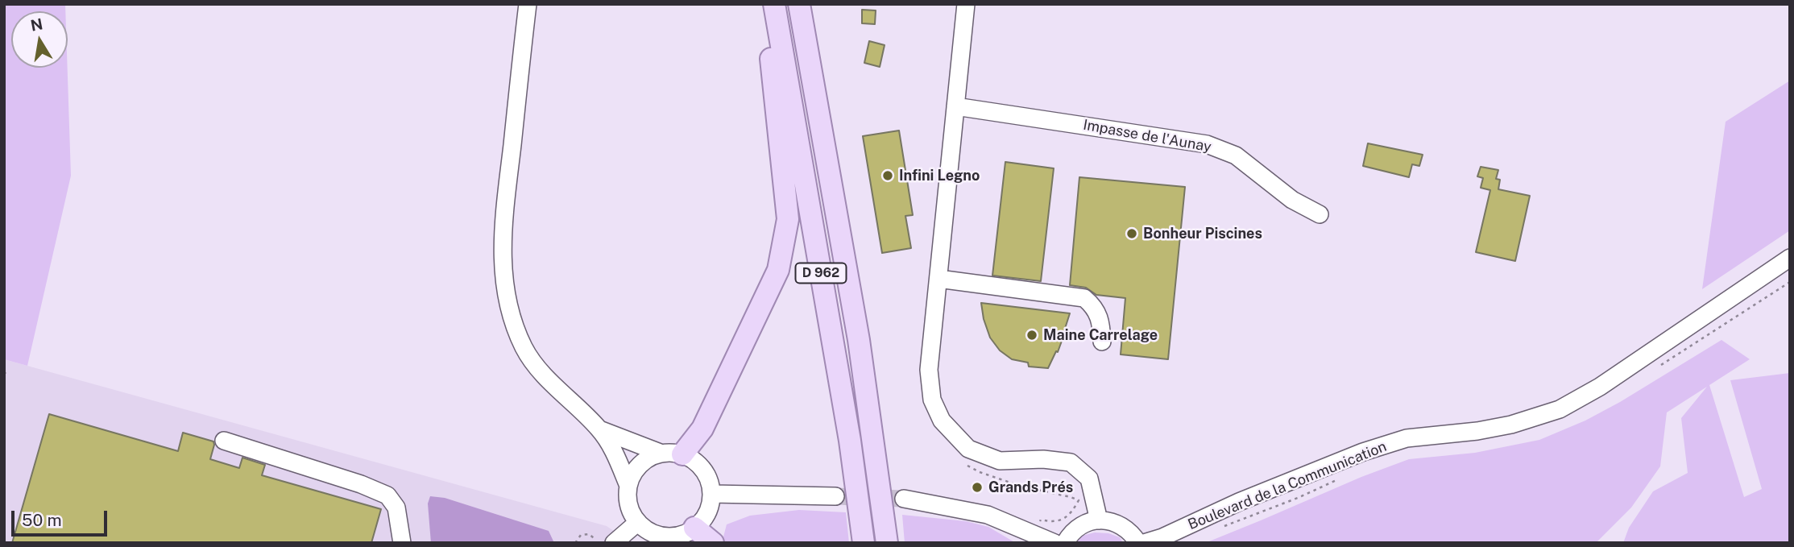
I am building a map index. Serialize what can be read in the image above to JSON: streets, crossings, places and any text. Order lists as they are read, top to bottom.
{
  "streets": {
    "main road": ["D 962"],
    "street": ["Impasse de l'Aunay", "Boulevard de la Communication"]
  },
  "places": [
    "Infini Legno",
    "Bonheur Piscines",
    "Maine Carrelage",
    "Grands Prés"
  ],
  "scale_bar": "50 m",
  "north": "top"
}
